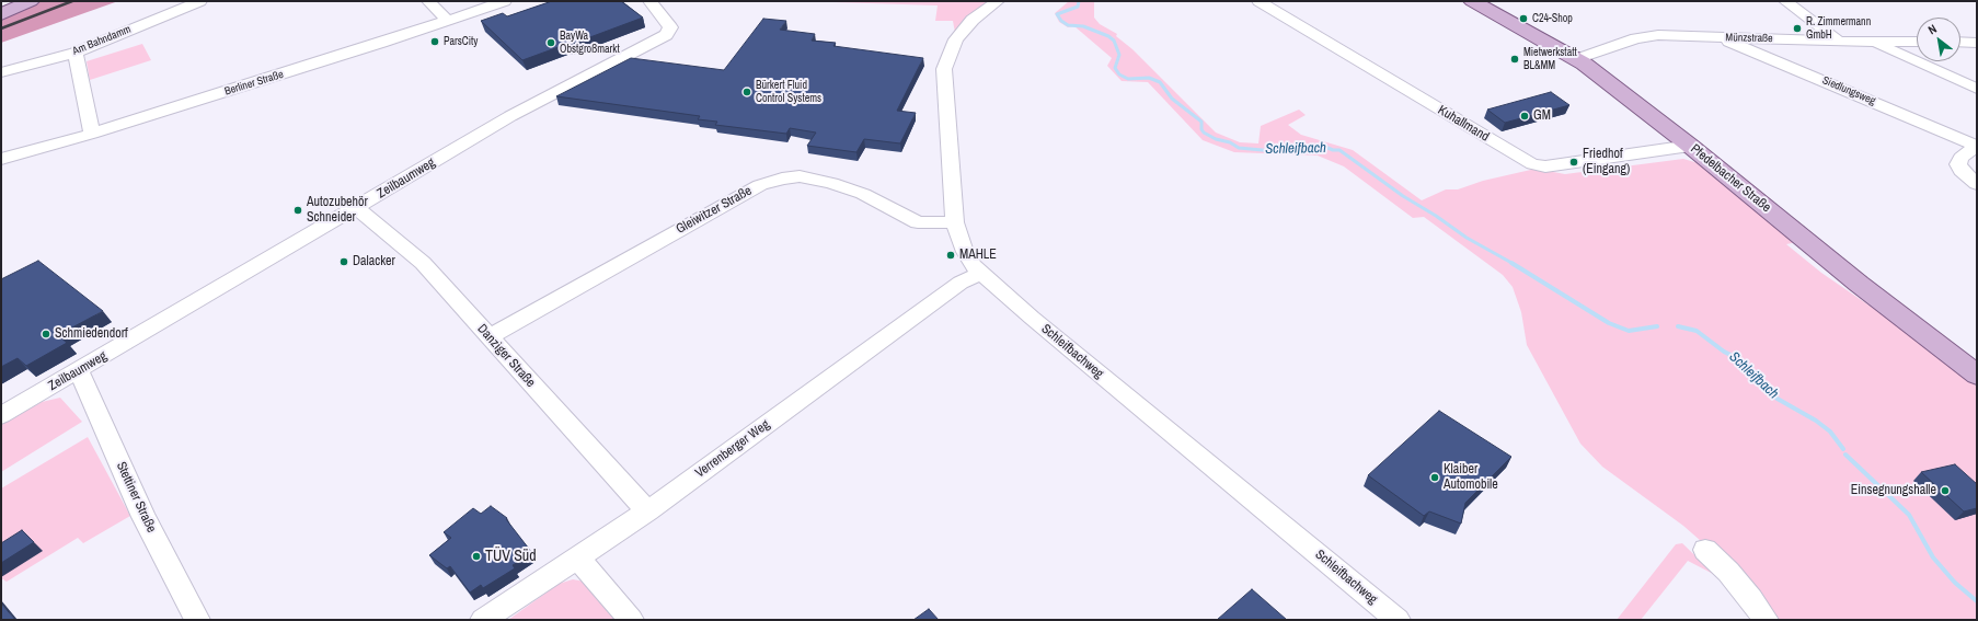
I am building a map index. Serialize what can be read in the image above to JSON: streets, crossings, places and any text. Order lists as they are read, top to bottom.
{
  "streets": {
    "main road": ["Pfedelbacher Straße"],
    "street": [
      "Münzstraße",
      "Am Bahndamm",
      "Berliner Straße",
      "Siedlungsweg",
      "Kuhallmand",
      "Zeilbaumweg",
      "Gleiwitzer Straße",
      "Schleifbachweg",
      "Danziger Straße",
      "Verrenberger Weg",
      "Stettiner Straße"
    ]
  },
  "crossings": [
    ["Münzstraße", "Siedlungsweg"],
    ["Münzstraße", "Pfedelbacher Straße"],
    ["Kuhallmand", "Pfedelbacher Straße"],
    ["Zeilbaumweg", "Danziger Straße"],
    ["Zeilbaumweg", "Stettiner Straße"],
    ["Gleiwitzer Straße", "Schleifbachweg"],
    ["Gleiwitzer Straße", "Danziger Straße"],
    ["Schleifbachweg", "Verrenberger Weg"],
    ["Danziger Straße", "Verrenberger Weg"]
  ],
  "water": ["Schleifbach"],
  "places": [
    "C24-Shop",
    "R. Zimmermann GmbH",
    "ParsCity",
    "BayWa Obstgroßmarkt",
    "Mietwerkstatt BL&MM",
    "Bürkert Fluid Control Systems",
    "GM",
    "Friedhof (Eingang)",
    "Autozubehör Schneider",
    "MAHLE",
    "Dalacker",
    "Schmiedendorf",
    "Klaiber Automobile",
    "Einsegnungshalle",
    "TÜV Süd"
  ],
  "north": "top left"
}
